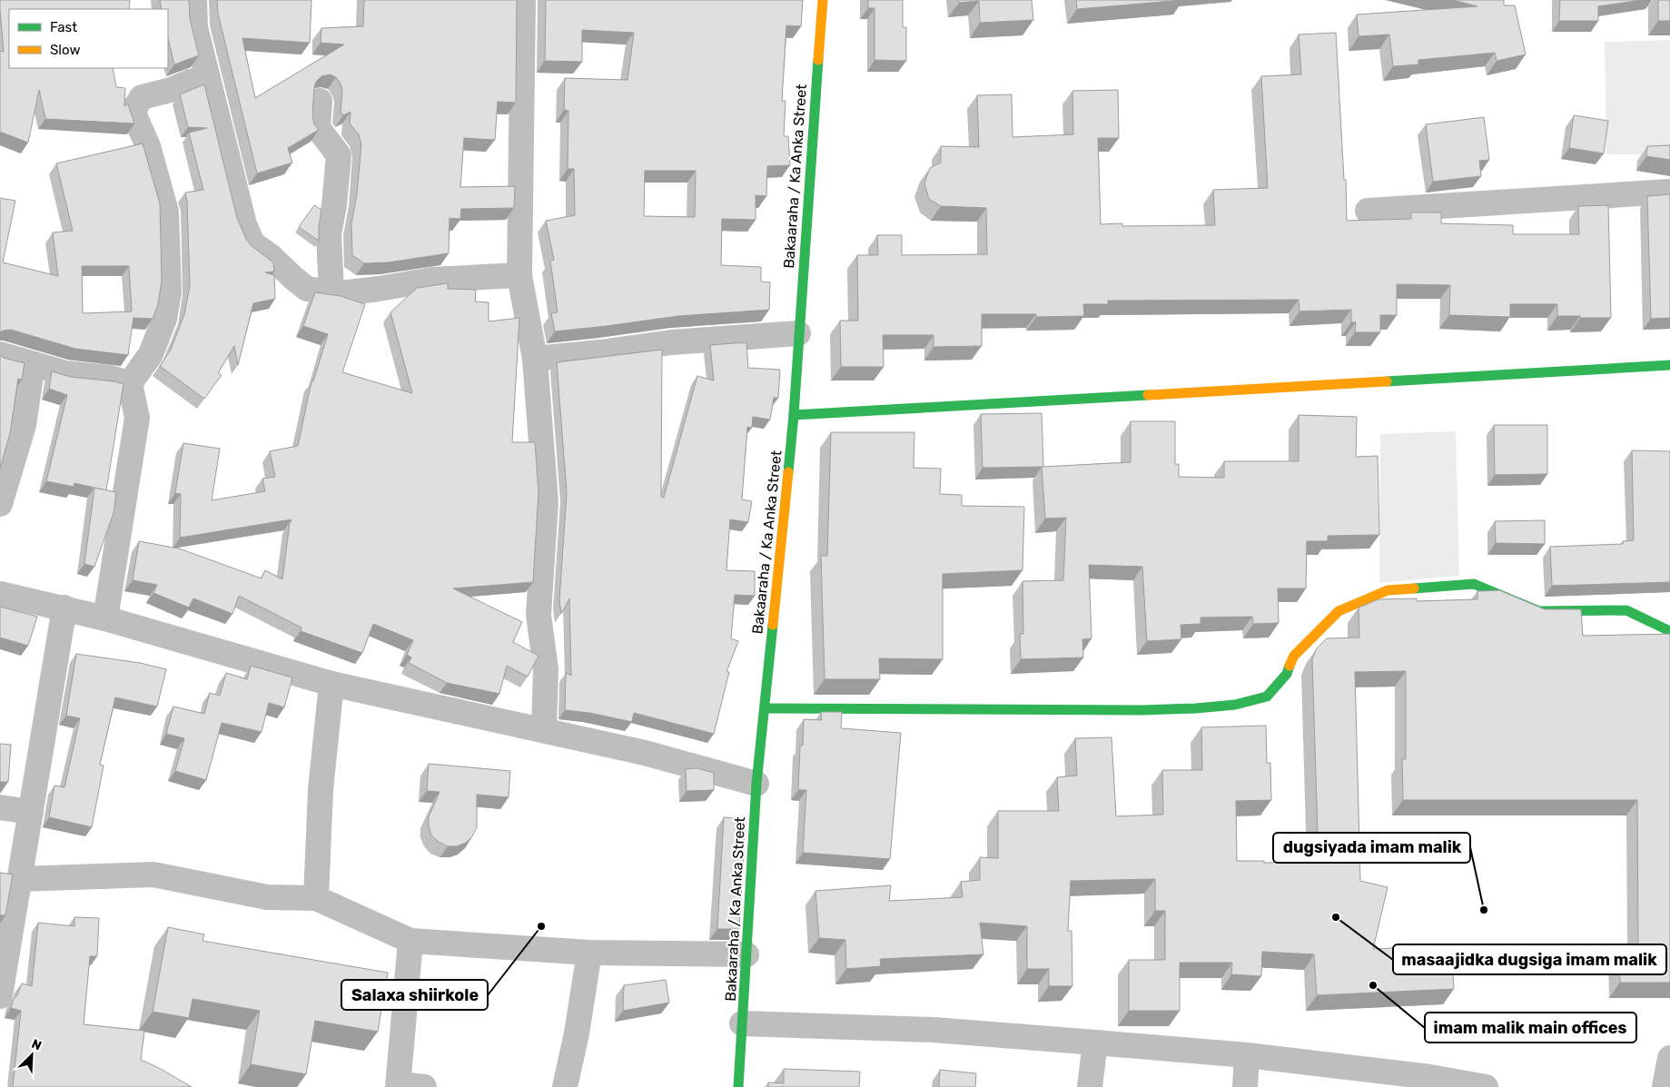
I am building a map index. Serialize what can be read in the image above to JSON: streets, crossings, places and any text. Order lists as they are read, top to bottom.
{
  "streets": {
    "street": ["Bakaaraha / Ka Anka Street"]
  },
  "places": [
    "dugsiyada imam malik",
    "masaajidka dugsiga imam malik",
    "Salaxa shiirkole",
    "imam malik main offices"
  ],
  "legend": ["Fast", "Slow"],
  "north": "top right"
}
